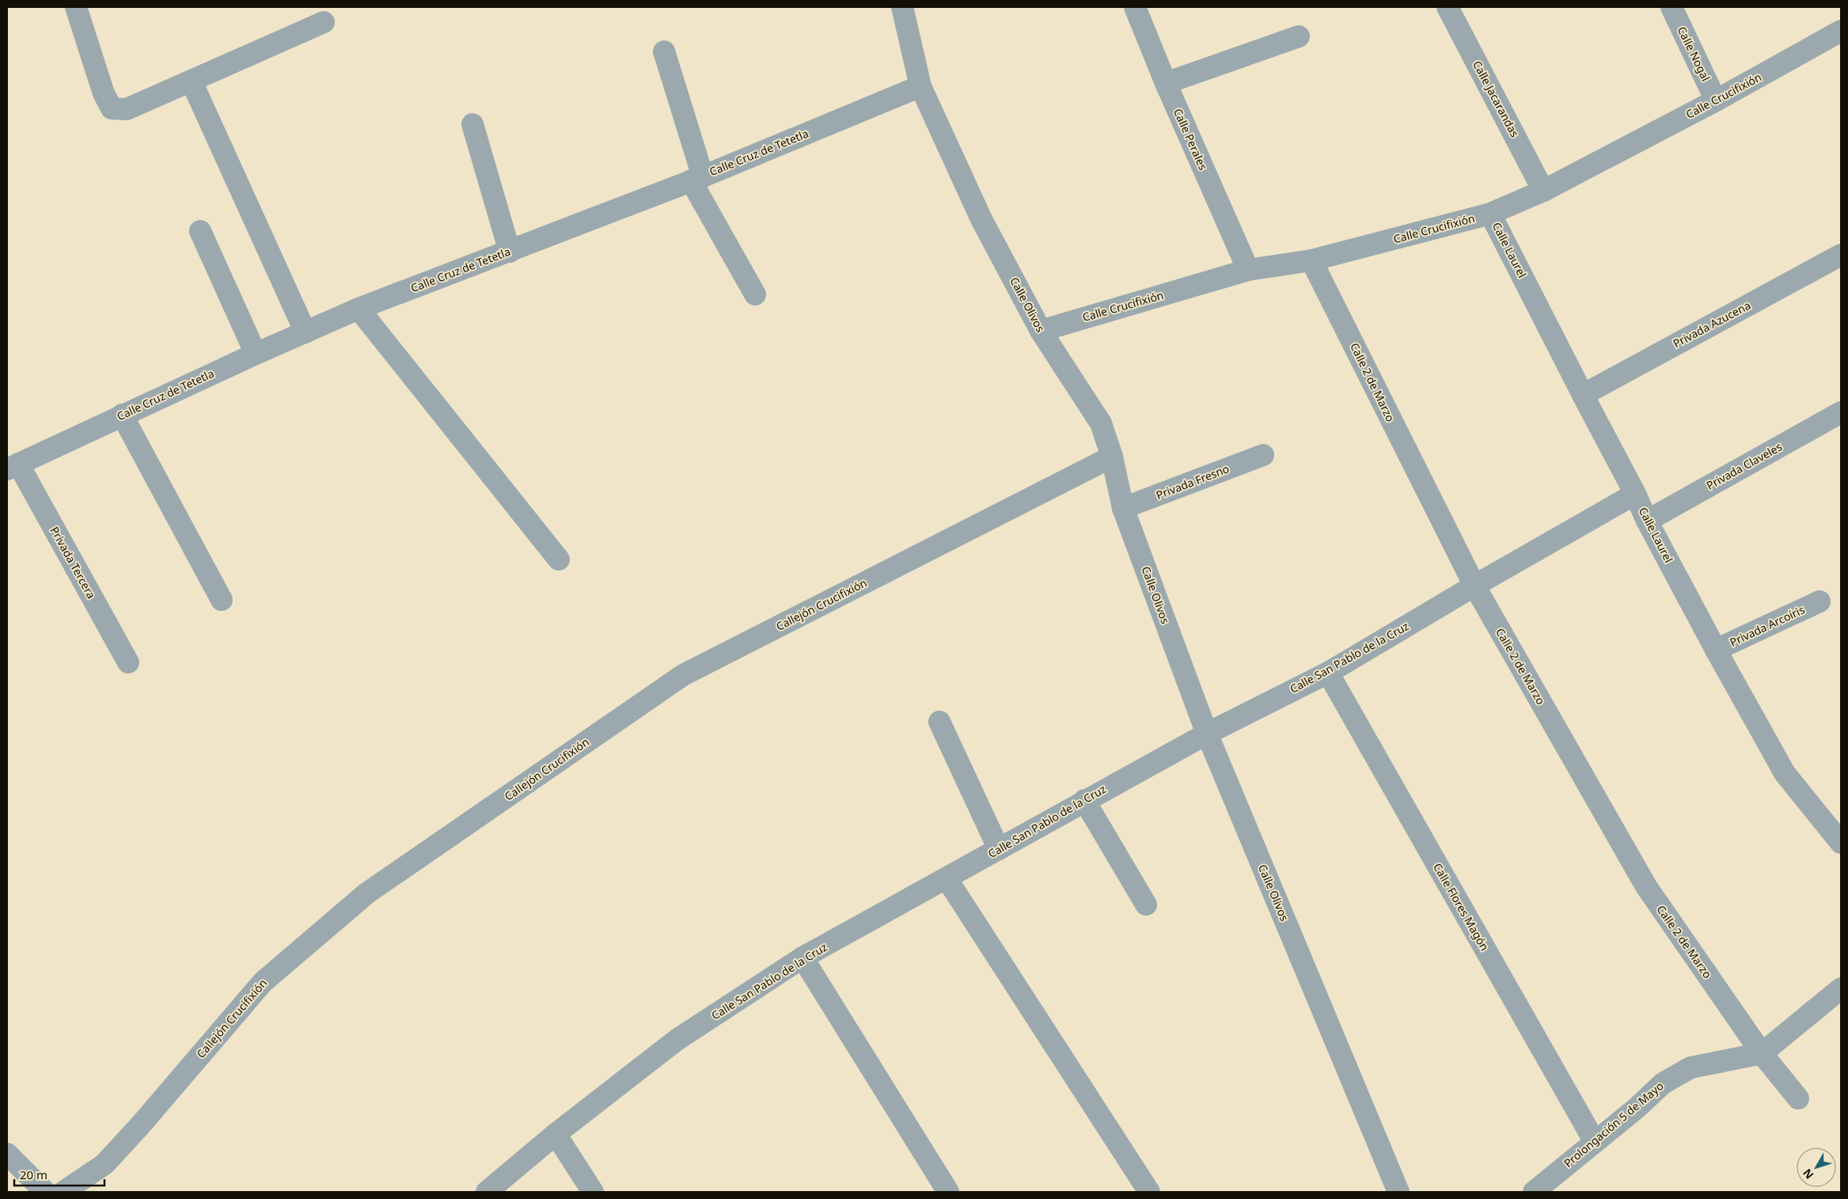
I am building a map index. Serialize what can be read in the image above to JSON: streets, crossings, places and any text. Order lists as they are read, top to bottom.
{
  "streets": {
    "street": [
      "Calle Nogal",
      "Calle Crucifixión",
      "Calle Jacarandas",
      "Calle Perales",
      "Calle Cruz de Tetetla",
      "Calle Laurel",
      "Calle Olivos",
      "Privada Azucena",
      "Calle 2 de Marzo",
      "Privada Claveles",
      "Privada Fresno",
      "Privada Tercera",
      "Callejón Crucifixión",
      "Privada Arcoíris",
      "Calle San Pablo de la Cruz",
      "Calle Flores Magón",
      "Prolongación 5 de Mayo"
    ]
  },
  "crossings": [
    ["Calle Nogal", "Calle Crucifixión"],
    ["Calle Crucifixión", "Calle Jacarandas"],
    ["Calle Crucifixión", "Calle Perales"],
    ["Calle Crucifixión", "Calle Laurel"],
    ["Calle Crucifixión", "Calle Olivos"],
    ["Calle Crucifixión", "Calle 2 de Marzo"],
    ["Calle Cruz de Tetetla", "Calle Olivos"],
    ["Calle Cruz de Tetetla", "Privada Tercera"],
    ["Calle Laurel", "Privada Azucena"],
    ["Calle Laurel", "Privada Claveles"],
    ["Calle Laurel", "Privada Arcoíris"],
    ["Calle Laurel", "Calle San Pablo de la Cruz"],
    ["Calle Olivos", "Privada Fresno"],
    ["Calle Olivos", "Callejón Crucifixión"],
    ["Calle Olivos", "Calle San Pablo de la Cruz"],
    ["Calle 2 de Marzo", "Calle San Pablo de la Cruz"],
    ["Calle 2 de Marzo", "Prolongación 5 de Mayo"],
    ["Calle San Pablo de la Cruz", "Calle Flores Magón"],
    ["Calle Flores Magón", "Prolongación 5 de Mayo"]
  ],
  "scale_bar": "20 m",
  "north": "bottom left"
}
